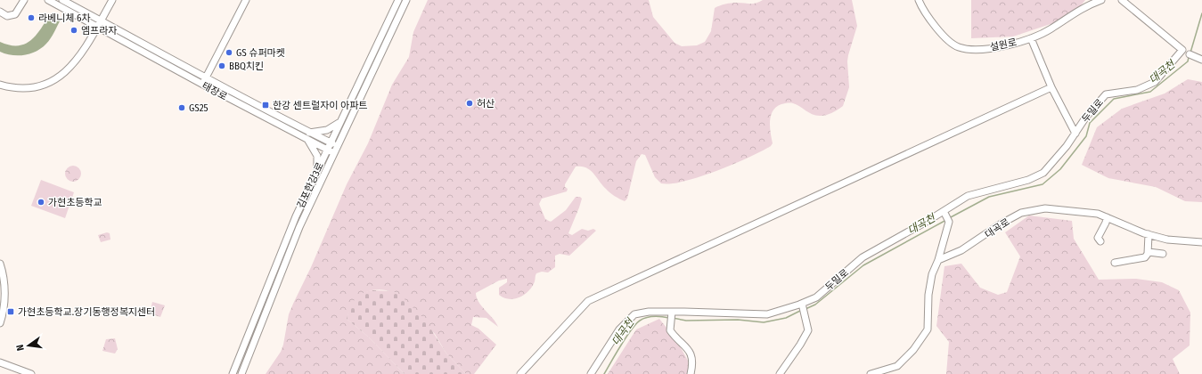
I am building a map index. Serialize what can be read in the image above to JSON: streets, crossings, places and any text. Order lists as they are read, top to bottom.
{
  "streets": {
    "street": [
      "설원로",
      "태장로",
      "두밀로",
      "김포한강3로",
      "대곡로"
    ]
  },
  "crossings": [
    ["설원로", "두밀로"],
    ["태장로", "김포한강3로"]
  ],
  "water": ["대곡천"],
  "places": {
    "other": [
      "라베니체 6차",
      "엠프라자",
      "GS 슈퍼마켓",
      "BBQ치킨",
      "허산",
      "GS25",
      "가현초등학교"
    ],
    "transit": ["한강 센트럴자이 아파트", "가현초등학교.장기동행정복지센터"]
  },
  "north": "left"
}
